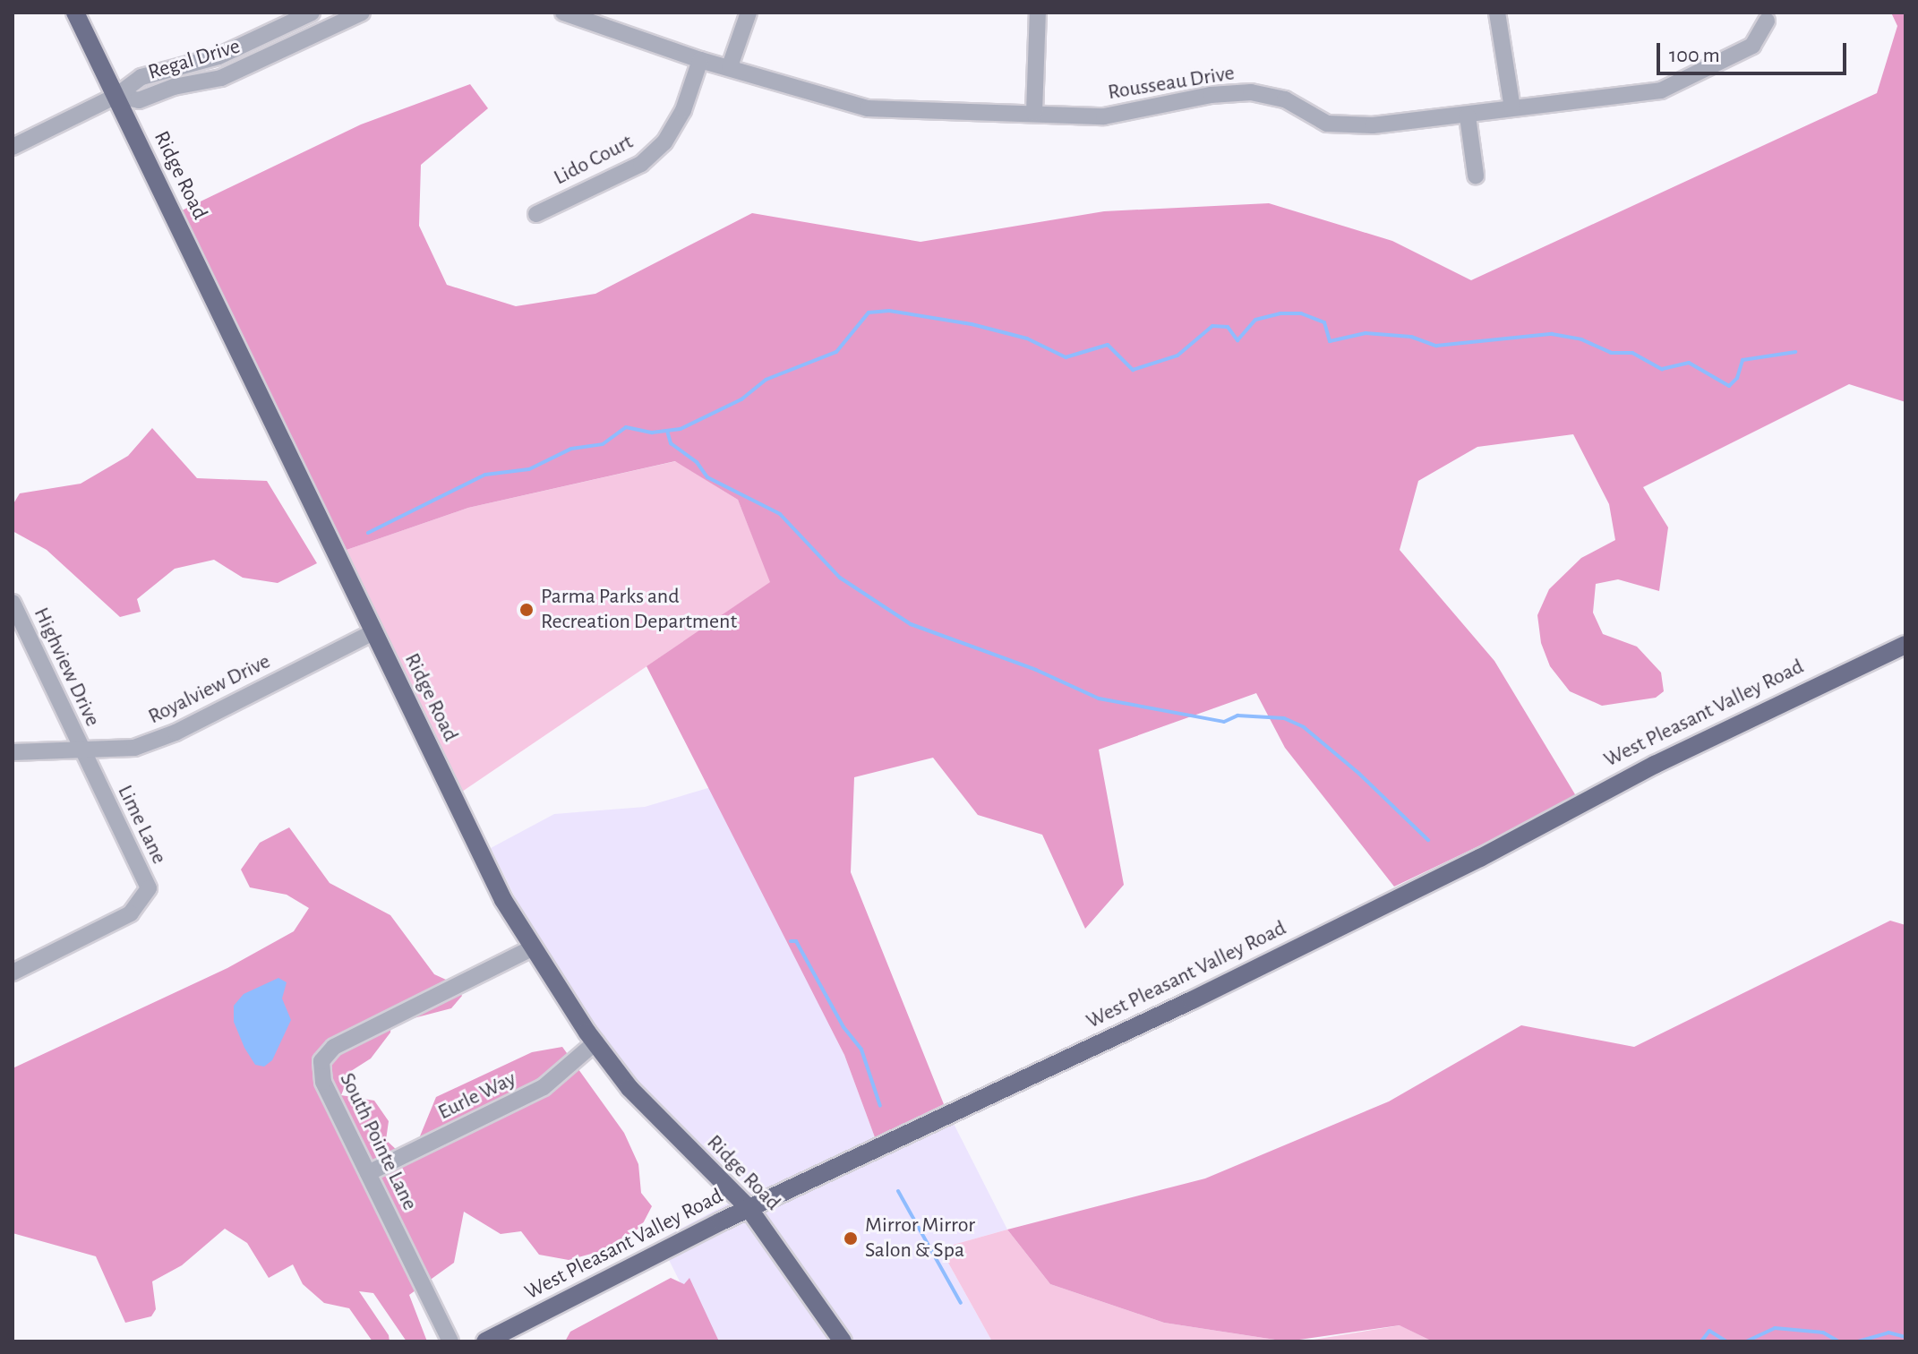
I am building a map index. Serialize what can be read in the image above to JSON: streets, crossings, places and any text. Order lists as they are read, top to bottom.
{
  "streets": {
    "main road": ["Ridge Road", "West Pleasant Valley Road"],
    "street": [
      "Regal Drive",
      "Rousseau Drive",
      "Lido Court",
      "Highview Drive",
      "Royalview Drive",
      "Lime Lane",
      "Eurle Way",
      "South Pointe Lane"
    ]
  },
  "crossings": [
    ["Regal Drive", "Ridge Road"],
    ["Rousseau Drive", "Lido Court"],
    ["Ridge Road", "Royalview Drive"],
    ["Ridge Road", "West Pleasant Valley Road"],
    ["Ridge Road", "Eurle Way"],
    ["Ridge Road", "South Pointe Lane"],
    ["Highview Drive", "Royalview Drive"],
    ["Highview Drive", "Lime Lane"],
    ["Royalview Drive", "Lime Lane"],
    ["Eurle Way", "South Pointe Lane"]
  ],
  "places": ["Parma Parks and Recreation Department", "Mirror Mirror Salon & Spa"],
  "scale_bar": "100 m"
}
